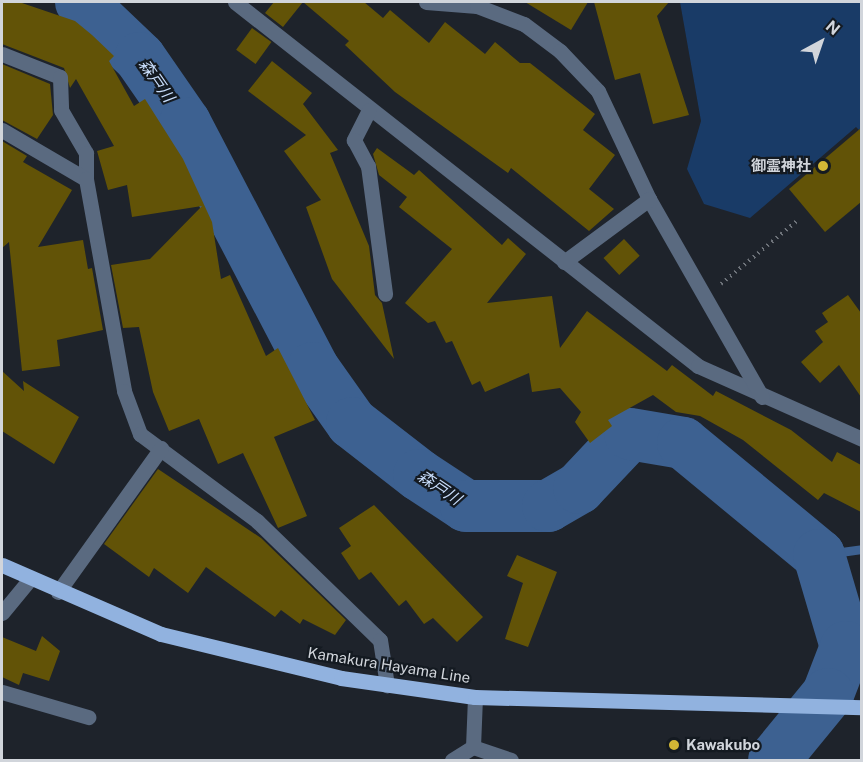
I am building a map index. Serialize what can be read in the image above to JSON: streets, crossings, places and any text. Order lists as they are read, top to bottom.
{
  "streets": {
    "main road": ["Kamakura Hayama Line"]
  },
  "water": ["森戸川"],
  "places": ["御霊神社", "Kawakubo"],
  "north": "top right"
}
